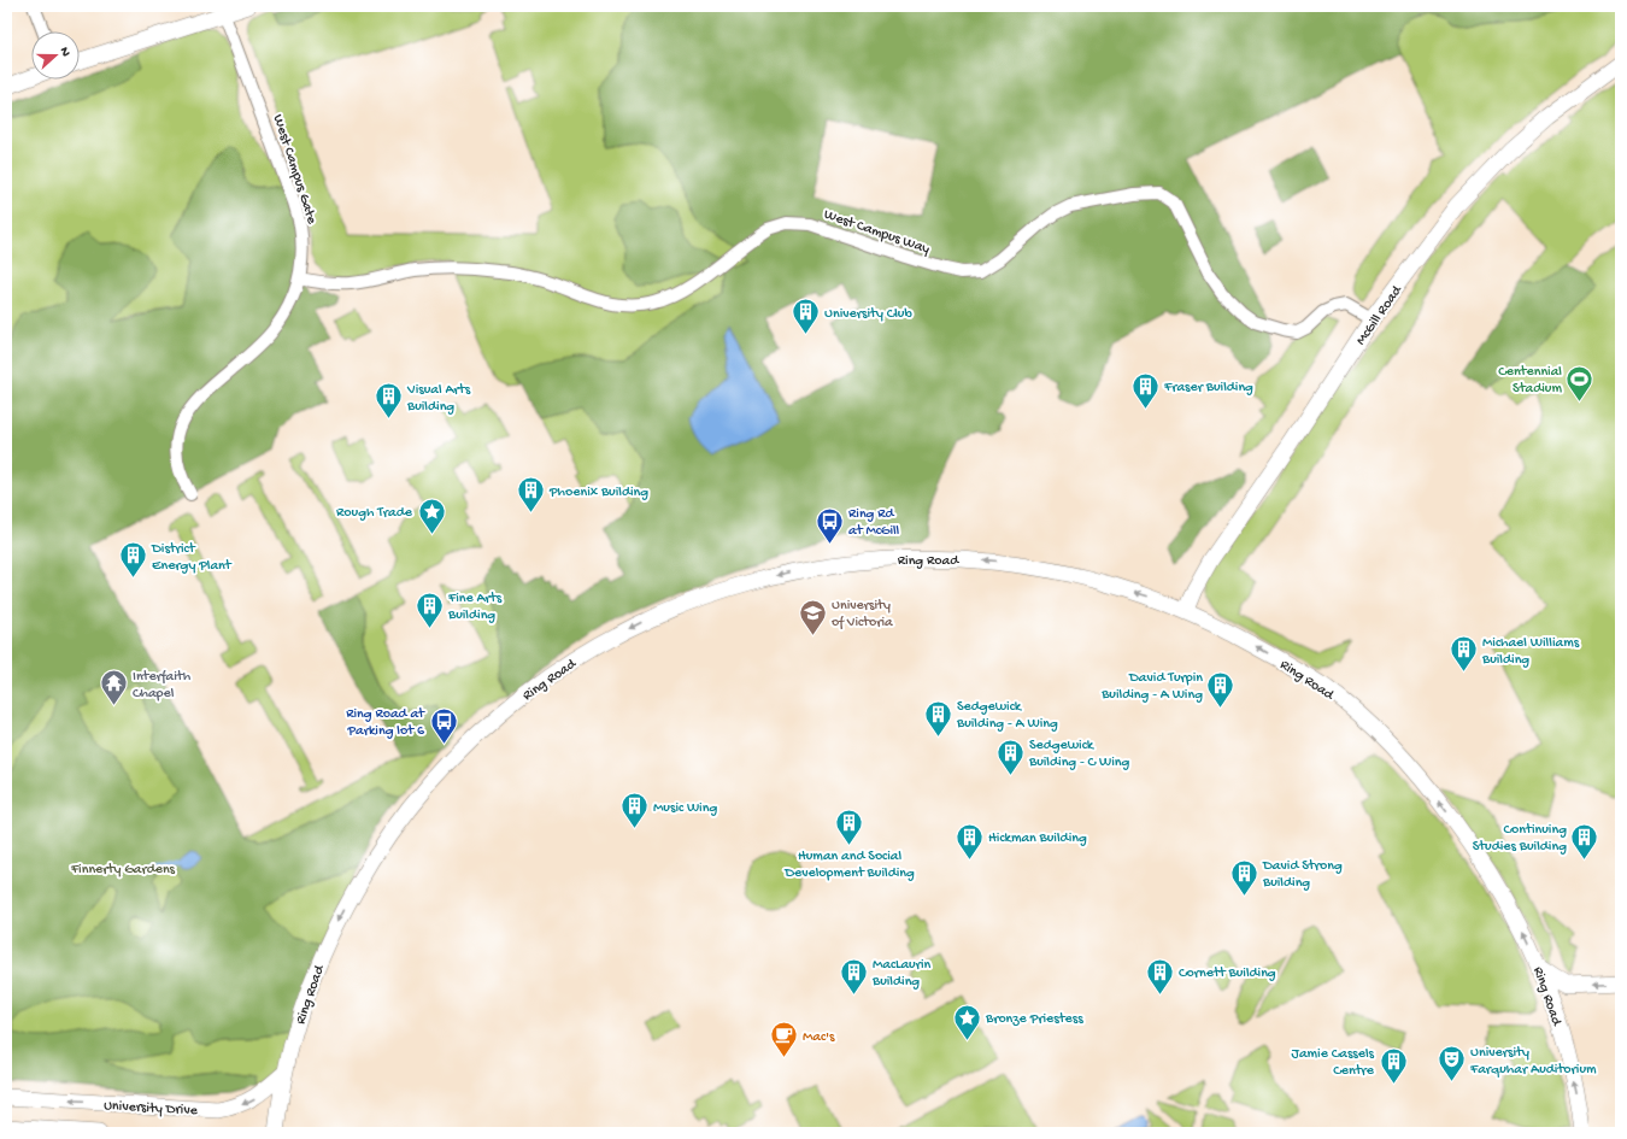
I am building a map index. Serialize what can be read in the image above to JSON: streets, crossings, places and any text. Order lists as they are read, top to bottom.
{
  "streets": {
    "street": [
      "West Campus Gate",
      "West Campus Way",
      "McGill Road",
      "Ring Road",
      "University Drive"
    ]
  },
  "crossings": [
    ["West Campus Gate", "West Campus Way"],
    ["West Campus Way", "McGill Road"],
    ["McGill Road", "Ring Road"],
    ["Ring Road", "University Drive"]
  ],
  "parks": ["Finnerty Gardens"],
  "places": {
    "building": [
      "University Club",
      "Fraser Building",
      "Visual Arts Building",
      "Phoenix Building",
      "District Energy Plant",
      "Fine Arts Building",
      "Michael Williams Building",
      "David Turpin Building - A Wing",
      "Sedgewick Building - A Wing",
      "Sedgewick Building - C Wing",
      "Music Wing",
      "Human and Social Development Building",
      "Hickman Building",
      "Continuing Studies Building",
      "David Strong Building",
      "MacLaurin Building",
      "Cornett Building",
      "Jamie Cassels Centre"
    ],
    "sports": ["Centennial Stadium"],
    "place": ["Rough Trade", "Bronze Priestess"],
    "bus stop": ["Ring Rd at McGill", "Ring Road at Parking lot 6"],
    "school or university": ["University of Victoria"],
    "temple": ["Interfaith Chapel"],
    "cafe": ["Mac's"],
    "theatre": ["University Farquhar Auditorium"]
  },
  "north": "right"
}
